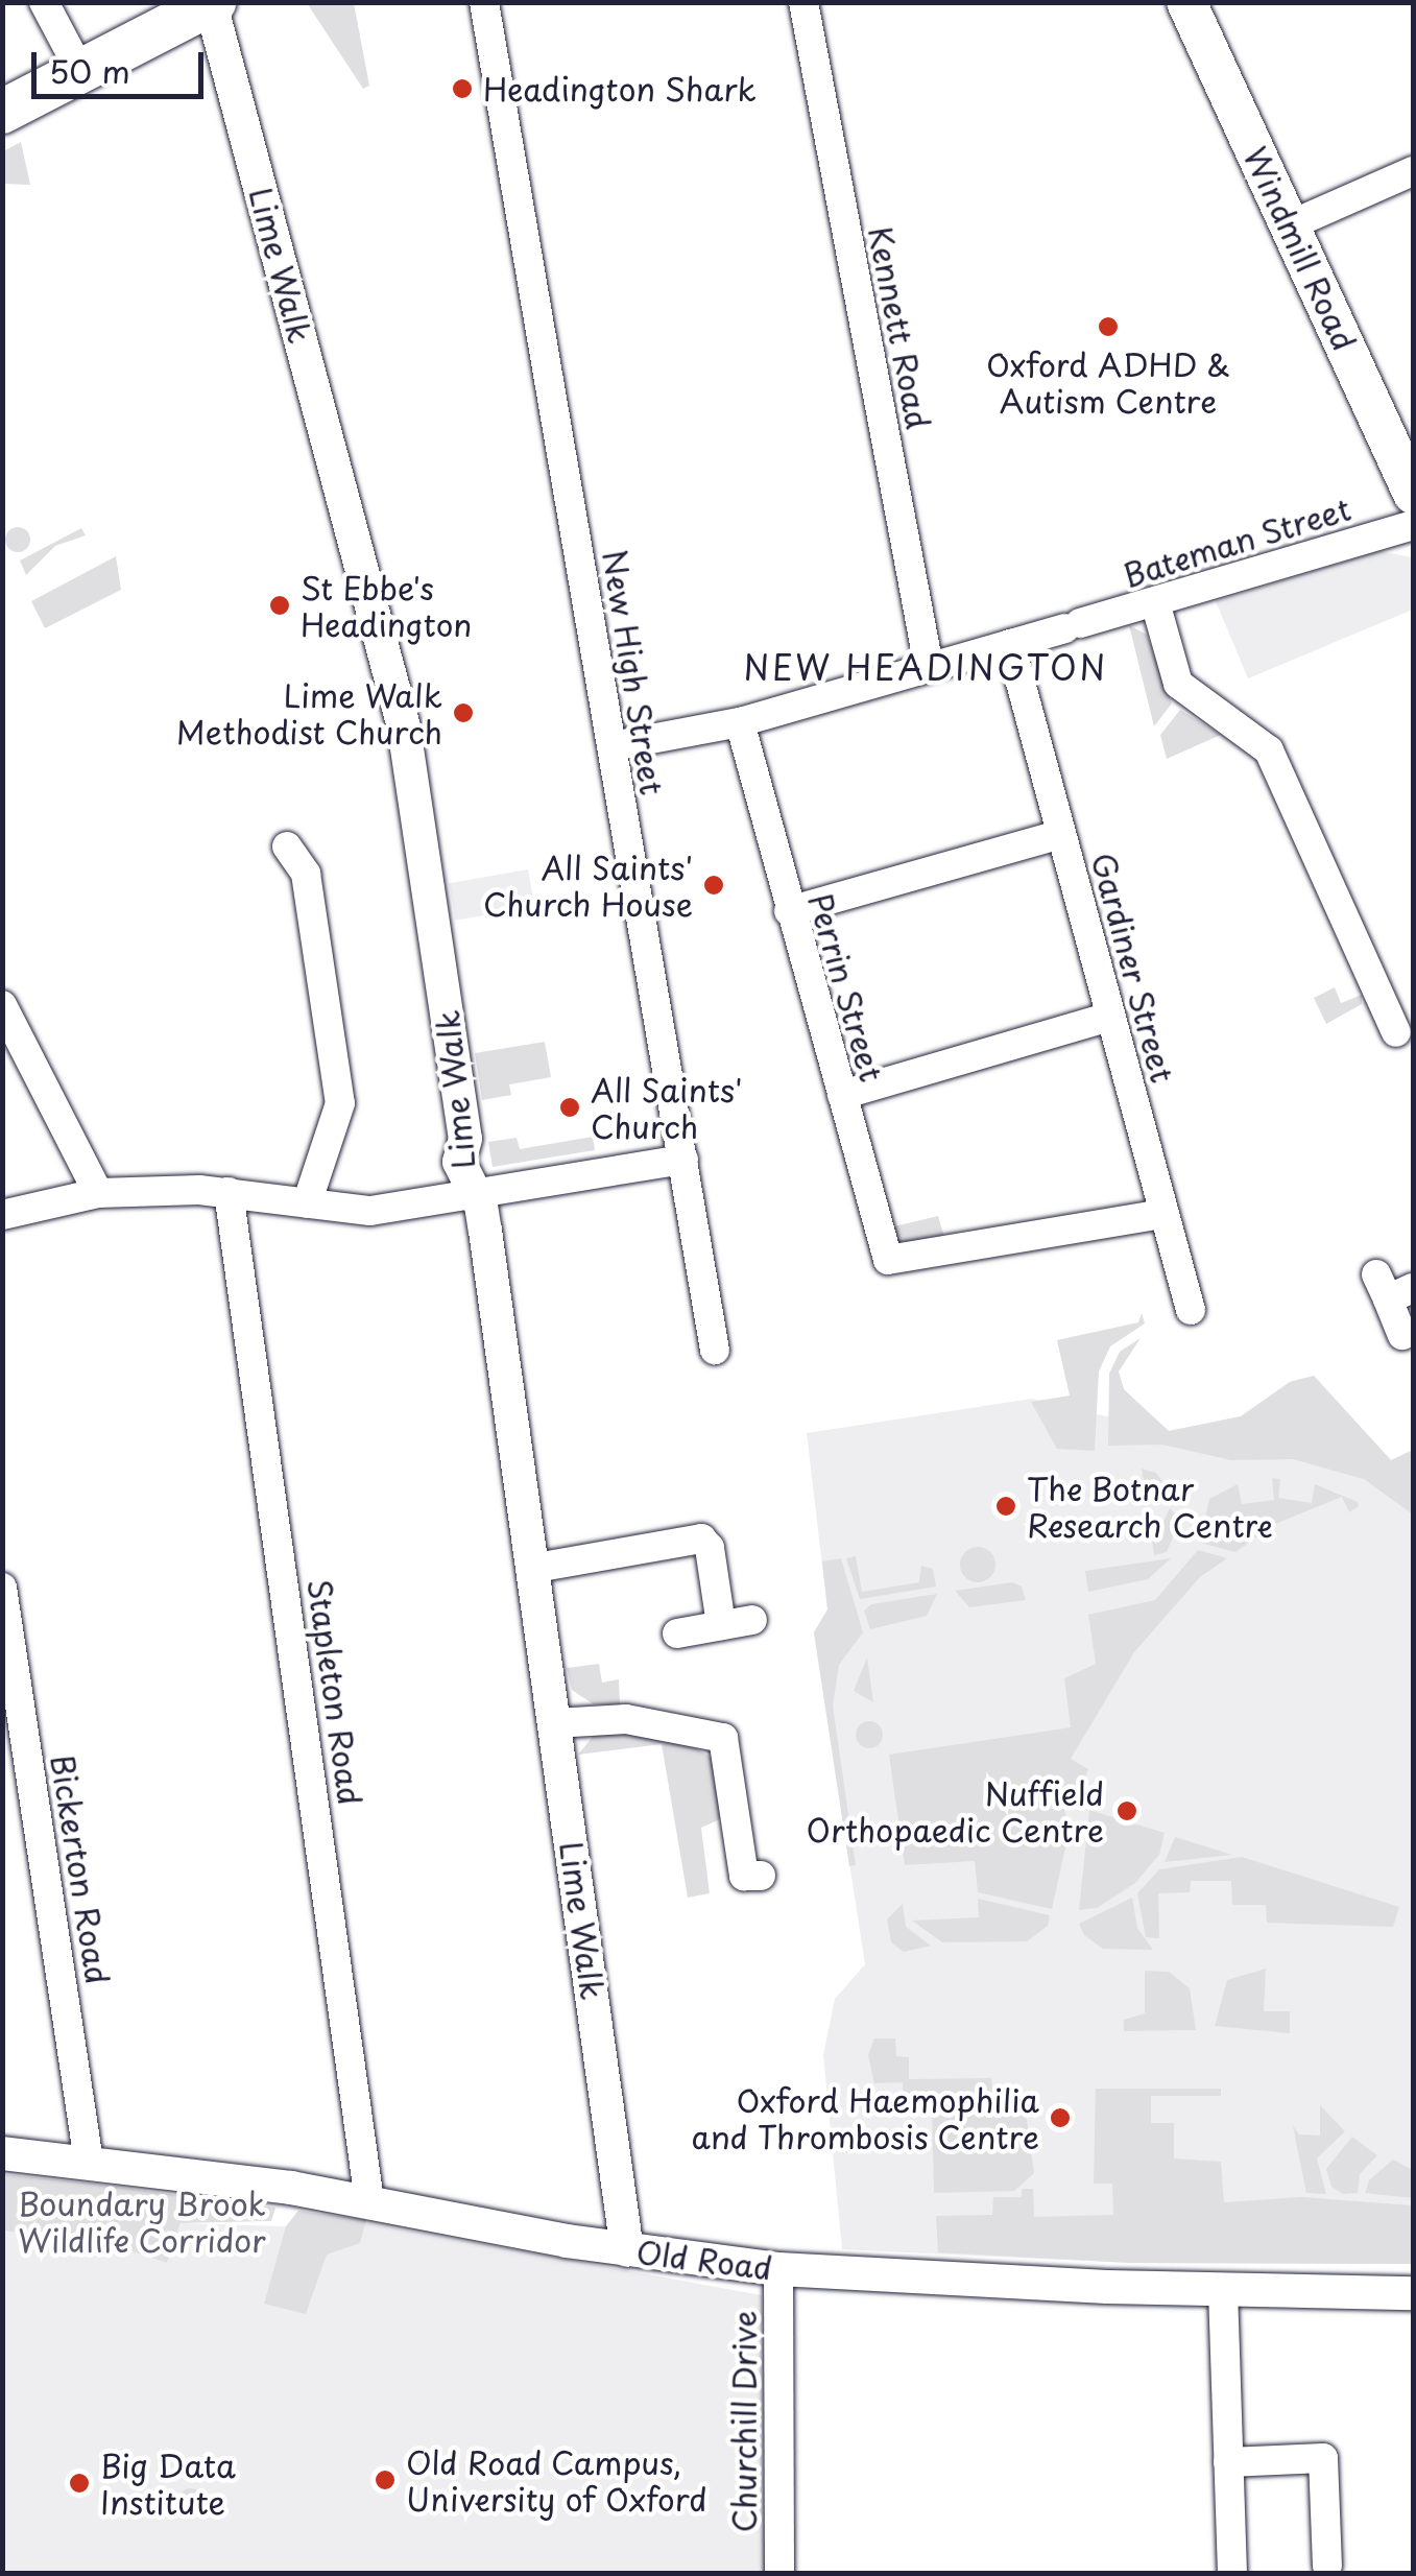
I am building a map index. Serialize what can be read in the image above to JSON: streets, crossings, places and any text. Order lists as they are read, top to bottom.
{
  "streets": {
    "main road": ["Windmill Road"],
    "street": [
      "Lime Walk",
      "Kennett Road",
      "Bateman Street",
      "New High Street",
      "Gardiner Street",
      "Perrin Street",
      "Stapleton Road",
      "Bickerton Road",
      "Old Road",
      "Churchill Drive"
    ]
  },
  "crossings": [
    ["Lime Walk", "Old Road"],
    ["Kennett Road", "Bateman Street"],
    ["Bateman Street", "New High Street"],
    ["Bateman Street", "Gardiner Street"],
    ["Bateman Street", "Perrin Street"],
    ["Gardiner Street", "Perrin Street"],
    ["Stapleton Road", "Old Road"],
    ["Bickerton Road", "Old Road"],
    ["Old Road", "Churchill Drive"]
  ],
  "districts": ["NEW HEADINGTON"],
  "parks": ["Boundary Brook Wildlife Corridor"],
  "places": [
    "Headington Shark",
    "Oxford ADHD & Autism Centre",
    "St Ebbe's Headington",
    "Lime Walk Methodist Church",
    "All Saints' Church House",
    "All Saints' Church",
    "The Botnar Research Centre",
    "Nuffield Orthopaedic Centre",
    "Oxford Haemophilia and Thrombosis Centre",
    "Old Road Campus, University of Oxford",
    "Big Data Institute"
  ],
  "scale_bar": "50 m"
}
